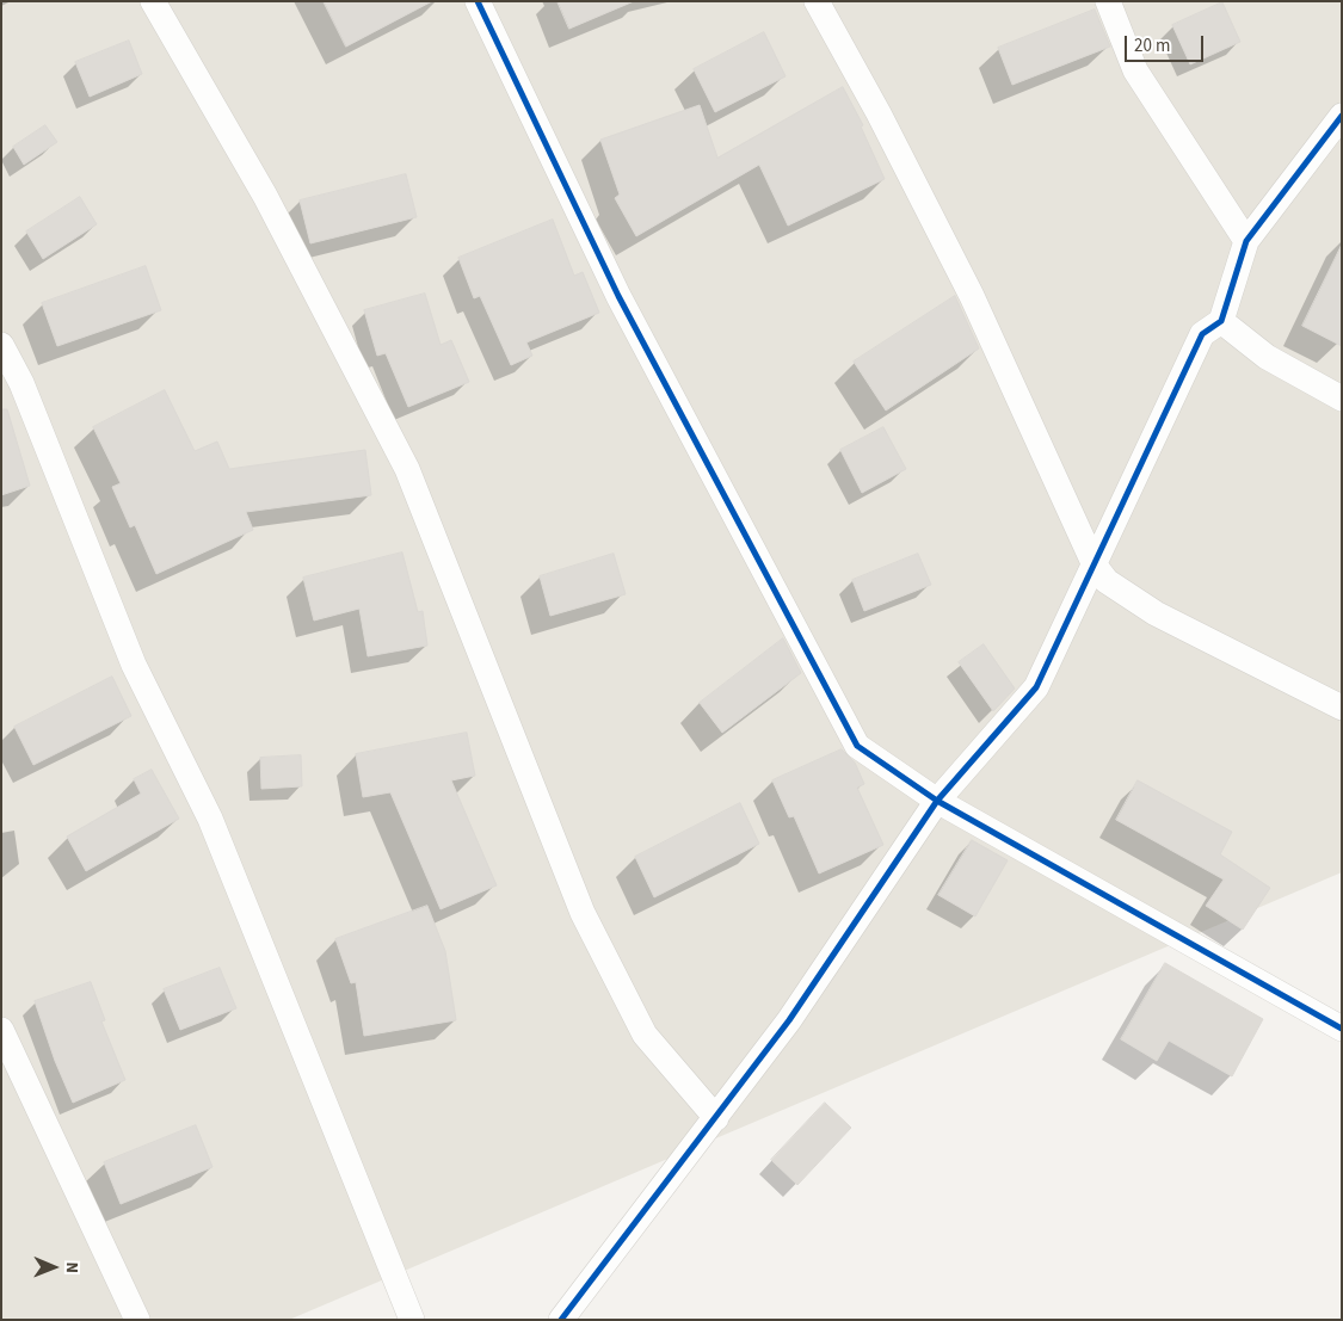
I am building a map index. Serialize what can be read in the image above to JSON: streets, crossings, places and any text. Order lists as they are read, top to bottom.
{
  "scale_bar": "20 m",
  "north": "right"
}
